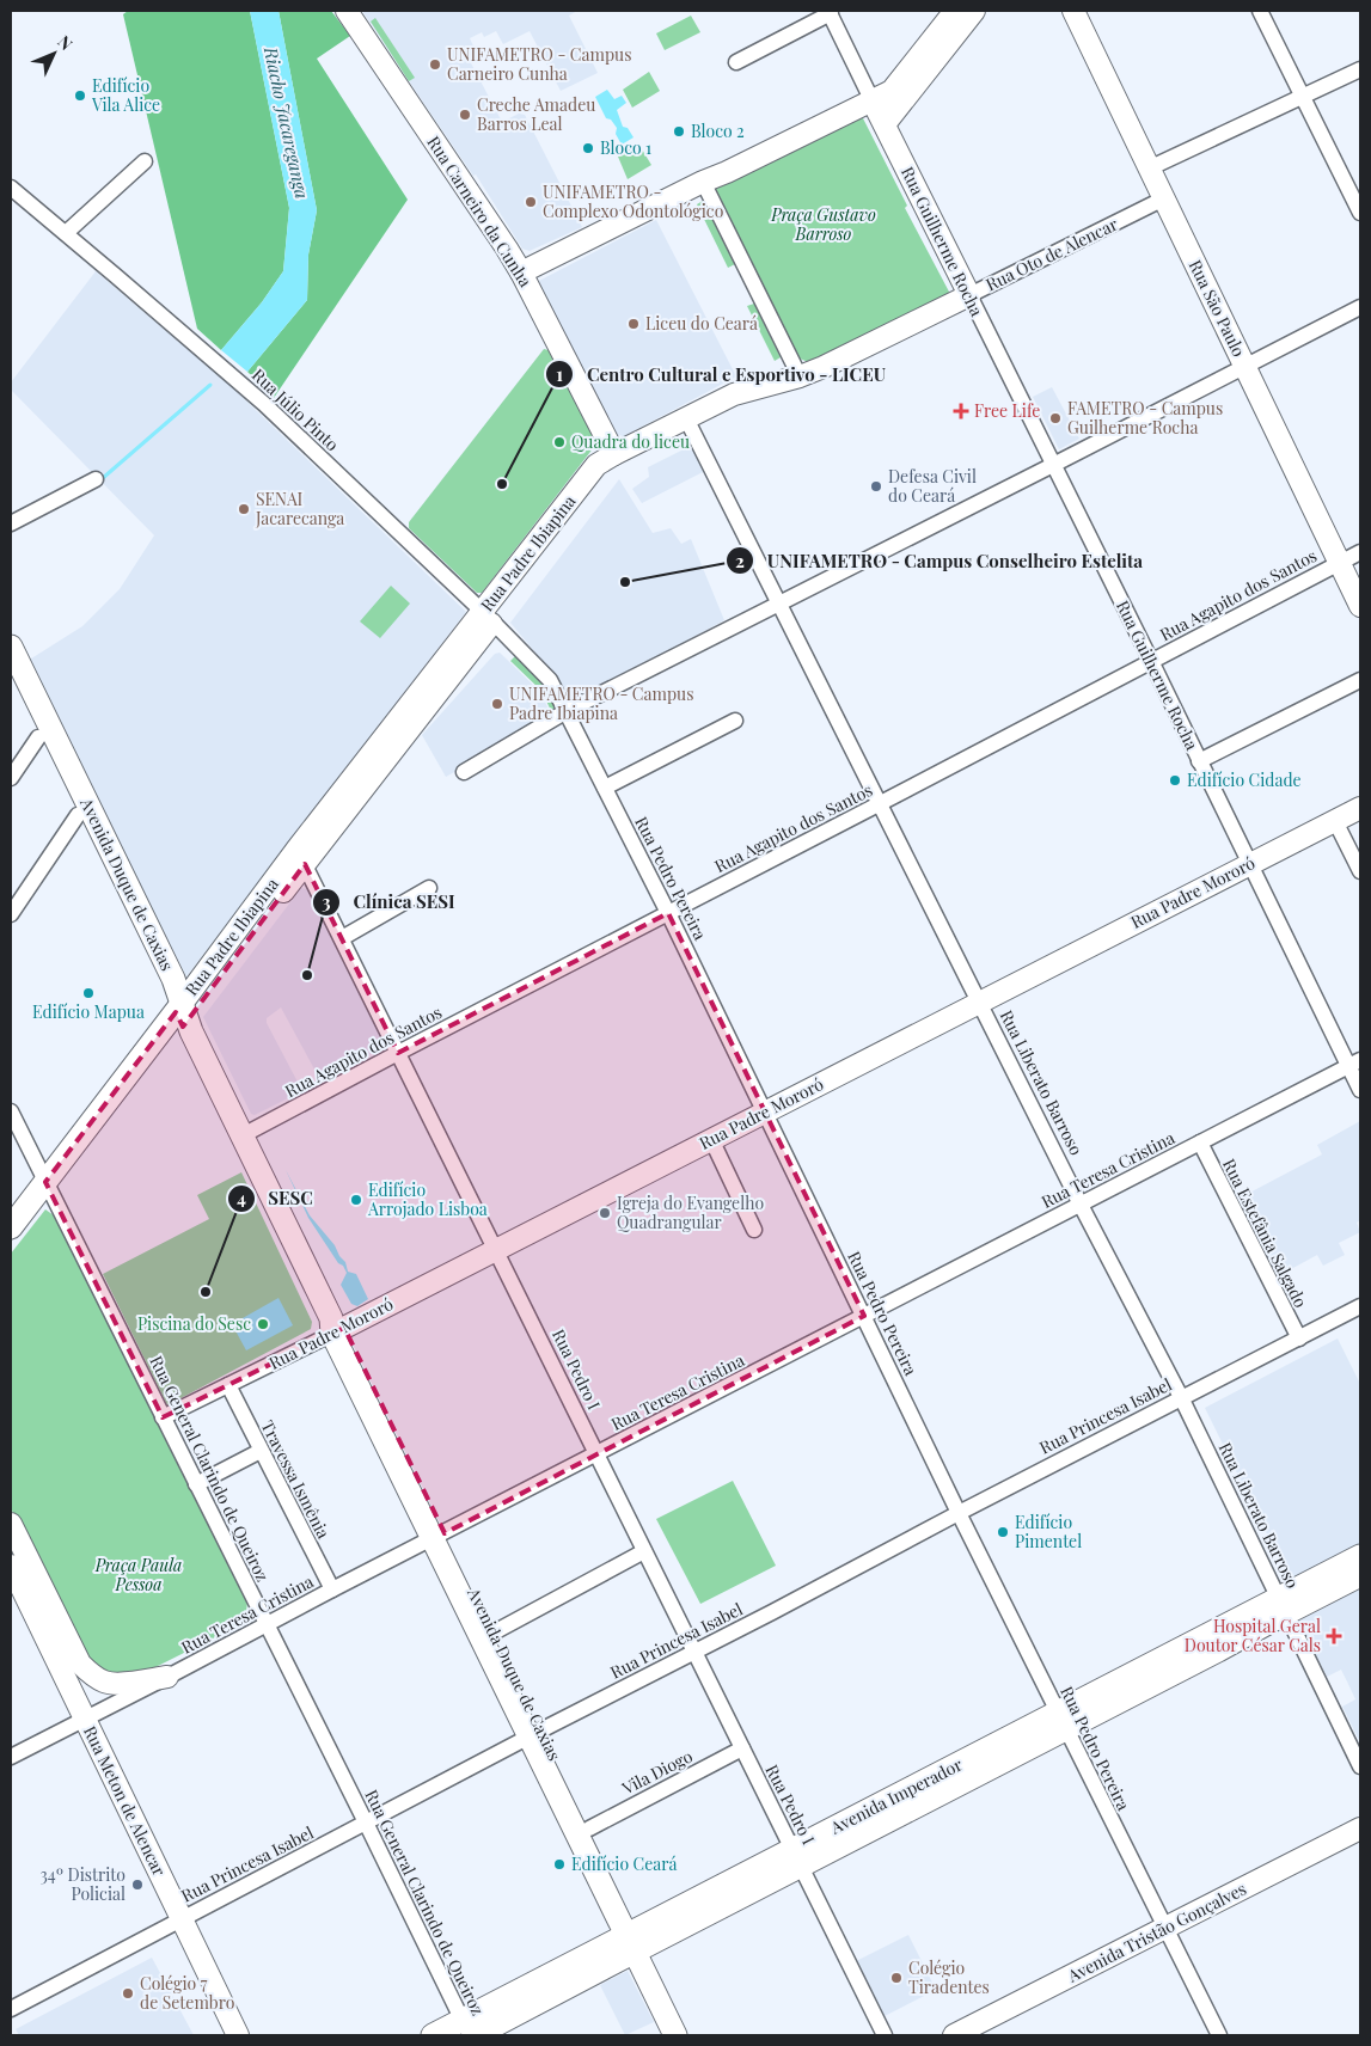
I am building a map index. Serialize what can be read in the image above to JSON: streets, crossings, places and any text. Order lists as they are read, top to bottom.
{
  "streets": {
    "main road": ["Rua Padre Ibiapina", "Avenida Duque de Caxias", "Avenida Imperador"],
    "street": [
      "Rua Carneiro da Cunha",
      "Rua Guilherme Rocha",
      "Rua Oto de Alencar",
      "Rua São Paulo",
      "Rua Júlio Pinto",
      "Rua Agapito dos Santos",
      "Rua Pedro Pereira",
      "Rua Padre Mororó",
      "Rua Liberato Barroso",
      "Rua Teresa Cristina",
      "Rua Estefânia Salgado",
      "Rua Pedro I",
      "Rua Princesa Isabel",
      "Rua General Clarindo de Queiroz",
      "Travessa Ismênia",
      "Vila Diogo",
      "Rua Meton de Alencar",
      "Avenida Tristão Gonçalves"
    ]
  },
  "crossings": [
    ["Rua Carneiro da Cunha", "Rua Oto de Alencar"],
    ["Rua Carneiro da Cunha", "Rua Padre Ibiapina"],
    ["Rua Guilherme Rocha", "Rua Oto de Alencar"],
    ["Rua Guilherme Rocha", "Rua Agapito dos Santos"],
    ["Rua Guilherme Rocha", "Rua Padre Mororó"],
    ["Rua Guilherme Rocha", "Rua Teresa Cristina"],
    ["Rua Oto de Alencar", "Rua São Paulo"],
    ["Rua Oto de Alencar", "Rua Padre Ibiapina"],
    ["Rua Oto de Alencar", "Rua Liberato Barroso"],
    ["Rua São Paulo", "Rua Agapito dos Santos"],
    ["Rua Júlio Pinto", "Rua Padre Ibiapina"],
    ["Rua Júlio Pinto", "Rua Pedro Pereira"],
    ["Rua Padre Ibiapina", "Rua Pedro Pereira"],
    ["Rua Padre Ibiapina", "Avenida Duque de Caxias"],
    ["Rua Padre Ibiapina", "Rua Pedro I"],
    ["Rua Padre Ibiapina", "Rua General Clarindo de Queiroz"],
    ["Rua Agapito dos Santos", "Rua Pedro Pereira"],
    ["Rua Agapito dos Santos", "Avenida Duque de Caxias"],
    ["Rua Agapito dos Santos", "Rua Liberato Barroso"],
    ["Rua Agapito dos Santos", "Rua Pedro I"],
    ["Rua Pedro Pereira", "Rua Padre Mororó"],
    ["Rua Pedro Pereira", "Rua Teresa Cristina"],
    ["Rua Pedro Pereira", "Rua Princesa Isabel"],
    ["Rua Pedro Pereira", "Avenida Imperador"],
    ["Rua Pedro Pereira", "Avenida Tristão Gonçalves"],
    ["Avenida Duque de Caxias", "Rua Padre Mororó"],
    ["Avenida Duque de Caxias", "Rua Teresa Cristina"],
    ["Avenida Duque de Caxias", "Rua Princesa Isabel"],
    ["Avenida Duque de Caxias", "Vila Diogo"],
    ["Avenida Duque de Caxias", "Avenida Imperador"],
    ["Rua Padre Mororó", "Rua Liberato Barroso"],
    ["Rua Padre Mororó", "Rua Pedro I"],
    ["Rua Padre Mororó", "Rua General Clarindo de Queiroz"],
    ["Rua Padre Mororó", "Travessa Ismênia"],
    ["Rua Liberato Barroso", "Rua Teresa Cristina"],
    ["Rua Liberato Barroso", "Rua Princesa Isabel"],
    ["Rua Liberato Barroso", "Avenida Imperador"],
    ["Rua Teresa Cristina", "Rua Estefânia Salgado"],
    ["Rua Teresa Cristina", "Rua Pedro I"],
    ["Rua Teresa Cristina", "Rua General Clarindo de Queiroz"],
    ["Rua Teresa Cristina", "Travessa Ismênia"],
    ["Rua Teresa Cristina", "Rua Meton de Alencar"],
    ["Rua Estefânia Salgado", "Rua Princesa Isabel"],
    ["Rua Pedro I", "Rua Princesa Isabel"],
    ["Rua Pedro I", "Vila Diogo"],
    ["Rua Pedro I", "Avenida Imperador"],
    ["Rua Princesa Isabel", "Rua General Clarindo de Queiroz"],
    ["Rua Princesa Isabel", "Rua Meton de Alencar"],
    ["Rua General Clarindo de Queiroz", "Avenida Imperador"]
  ],
  "water": ["Riacho Jacareganga"],
  "parks": ["Praça Gustavo Barroso", "Praça Paula Pessoa"],
  "places": {
    "other": [
      "UNIFAMETRO - Campus Carneiro Cunha",
      "Edifício Vila Alice",
      "Creche Amadeu Barros Leal",
      "Bloco 2",
      "Bloco 1",
      "UNIFAMETRO - Complexo Odontológico",
      "Liceu do Ceará",
      "FAMETRO - Campus Guilherme Rocha",
      "Quadra do liceu",
      "Centro Cultural e Esportivo - LICEU",
      "Defesa Civil do Ceará",
      "SENAI Jacarecanga",
      "UNIFAMETRO - Campus Conselheiro Estelita",
      "UNIFAMETRO - Campus Padre Ibiapina",
      "Edifício Cidade",
      "Clínica SESI",
      "Edifício Mapua",
      "Edifício Arrojado Lisboa",
      "Igreja do Evangelho Quadrangular",
      "SESC",
      "Piscina do Sesc",
      "Edifício Pimentel",
      "Edifício Ceará",
      "34º Distrito Policial",
      "Colégio Tiradentes",
      "Colégio 7 de Setembro"
    ],
    "health": ["Free Life", "Hospital Geral Doutor César Cals"]
  },
  "north": "top right"
}
